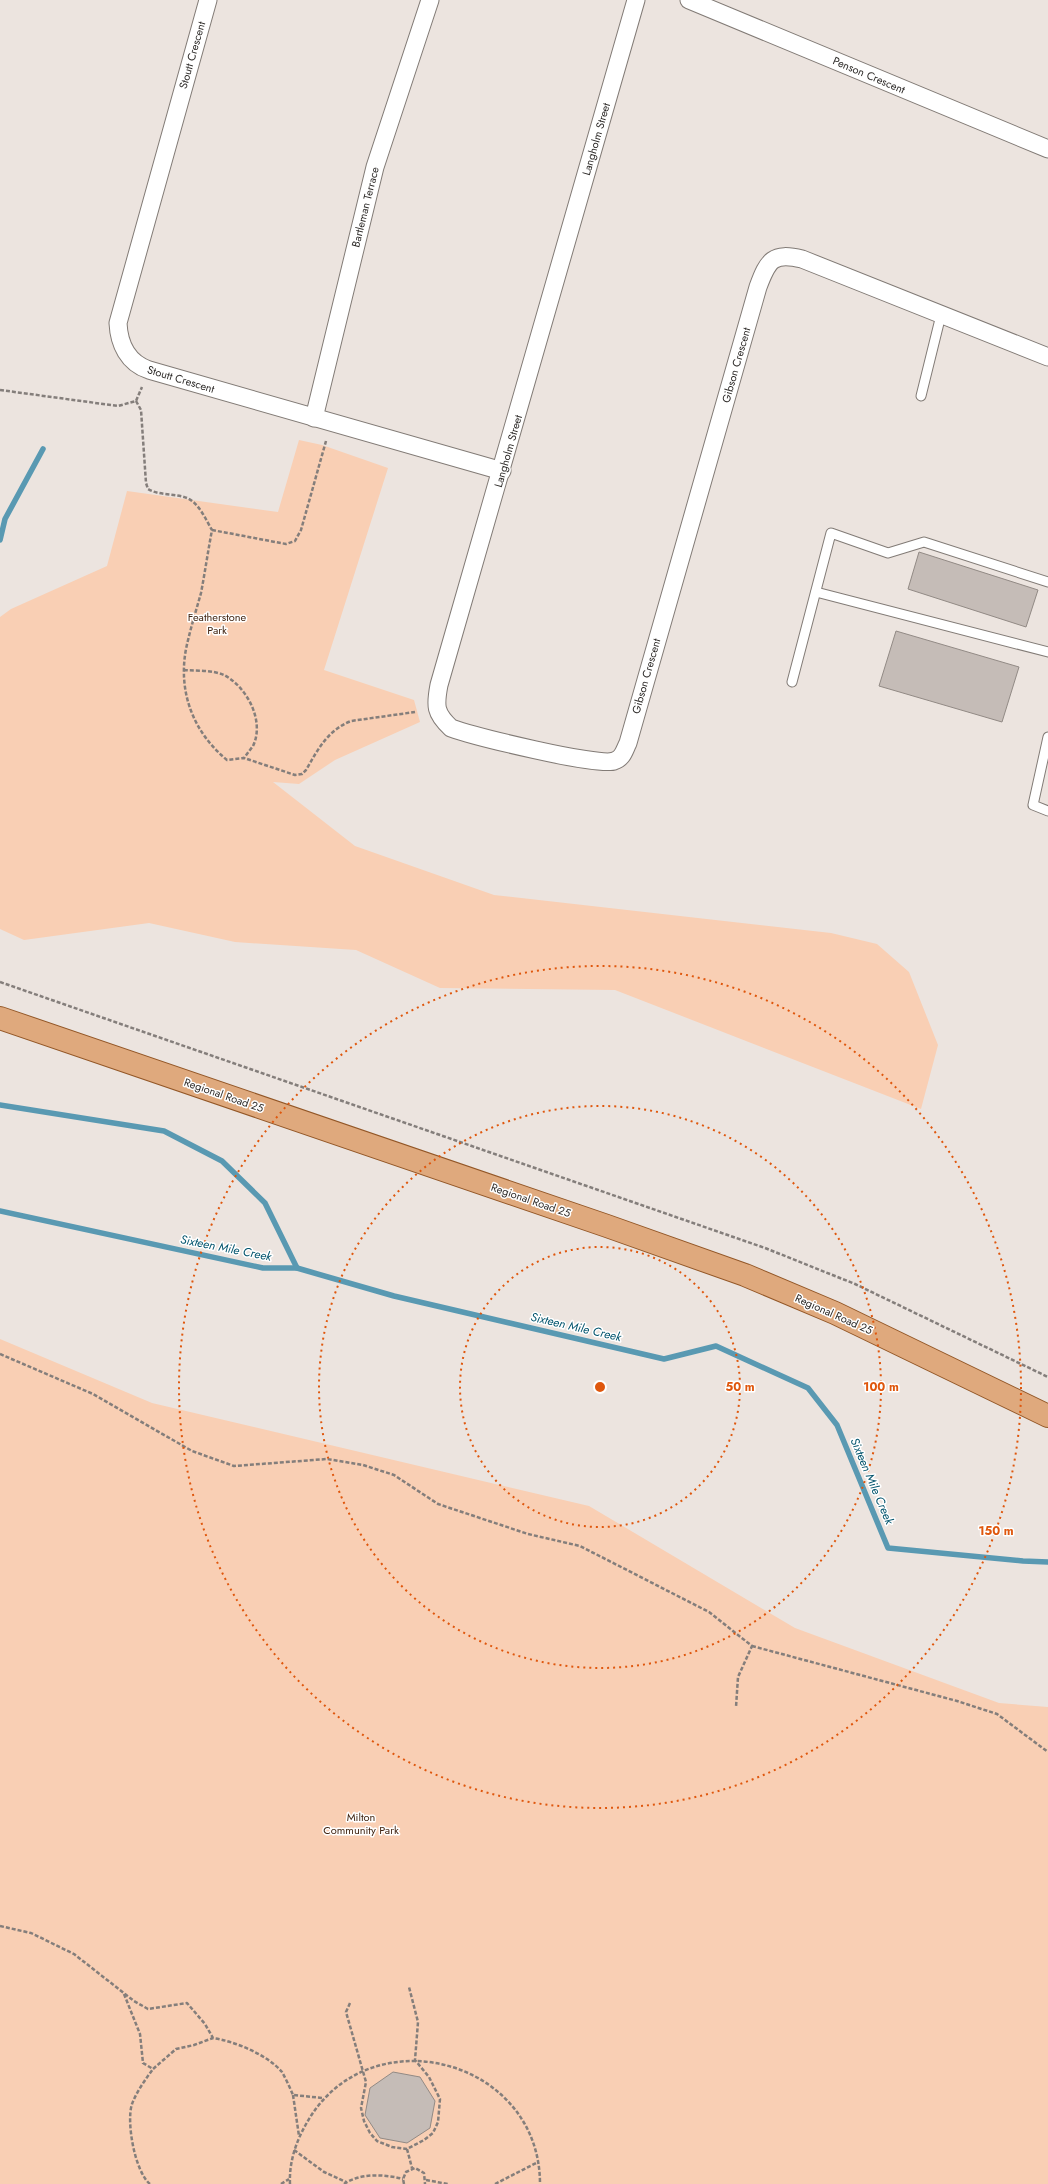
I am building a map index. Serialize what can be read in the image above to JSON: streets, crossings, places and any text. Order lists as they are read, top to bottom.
{
  "streets": {
    "main road": ["Regional Road 25"],
    "street": [
      "Stoutt Crescent",
      "Penson Crescent",
      "Langholm Street",
      "Bartleman Terrace",
      "Gibson Crescent"
    ]
  },
  "crossings": [
    ["Stoutt Crescent", "Langholm Street"],
    ["Stoutt Crescent", "Bartleman Terrace"],
    ["Langholm Street", "Gibson Crescent"]
  ],
  "water": ["Sixteen Mile Creek"],
  "parks": ["Featherstone Park", "Milton Community Park"],
  "rings": ["50 m", "100 m", "150 m"]
}
